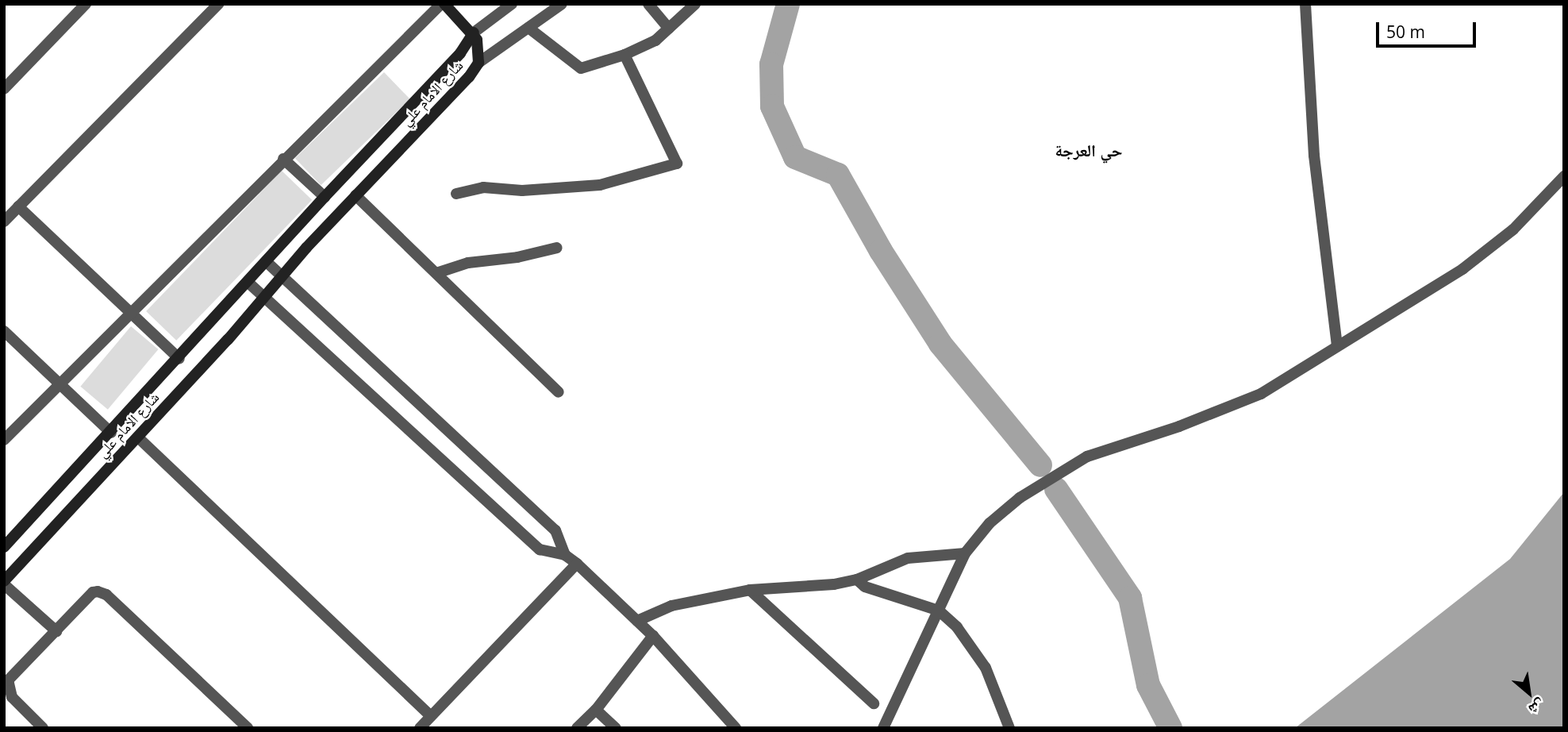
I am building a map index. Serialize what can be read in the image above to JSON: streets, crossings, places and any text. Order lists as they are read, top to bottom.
{
  "streets": {
    "street": ["شارع الامام علي"]
  },
  "districts": ["حي العرجة"],
  "scale_bar": "50 m",
  "north": "bottom right"
}
